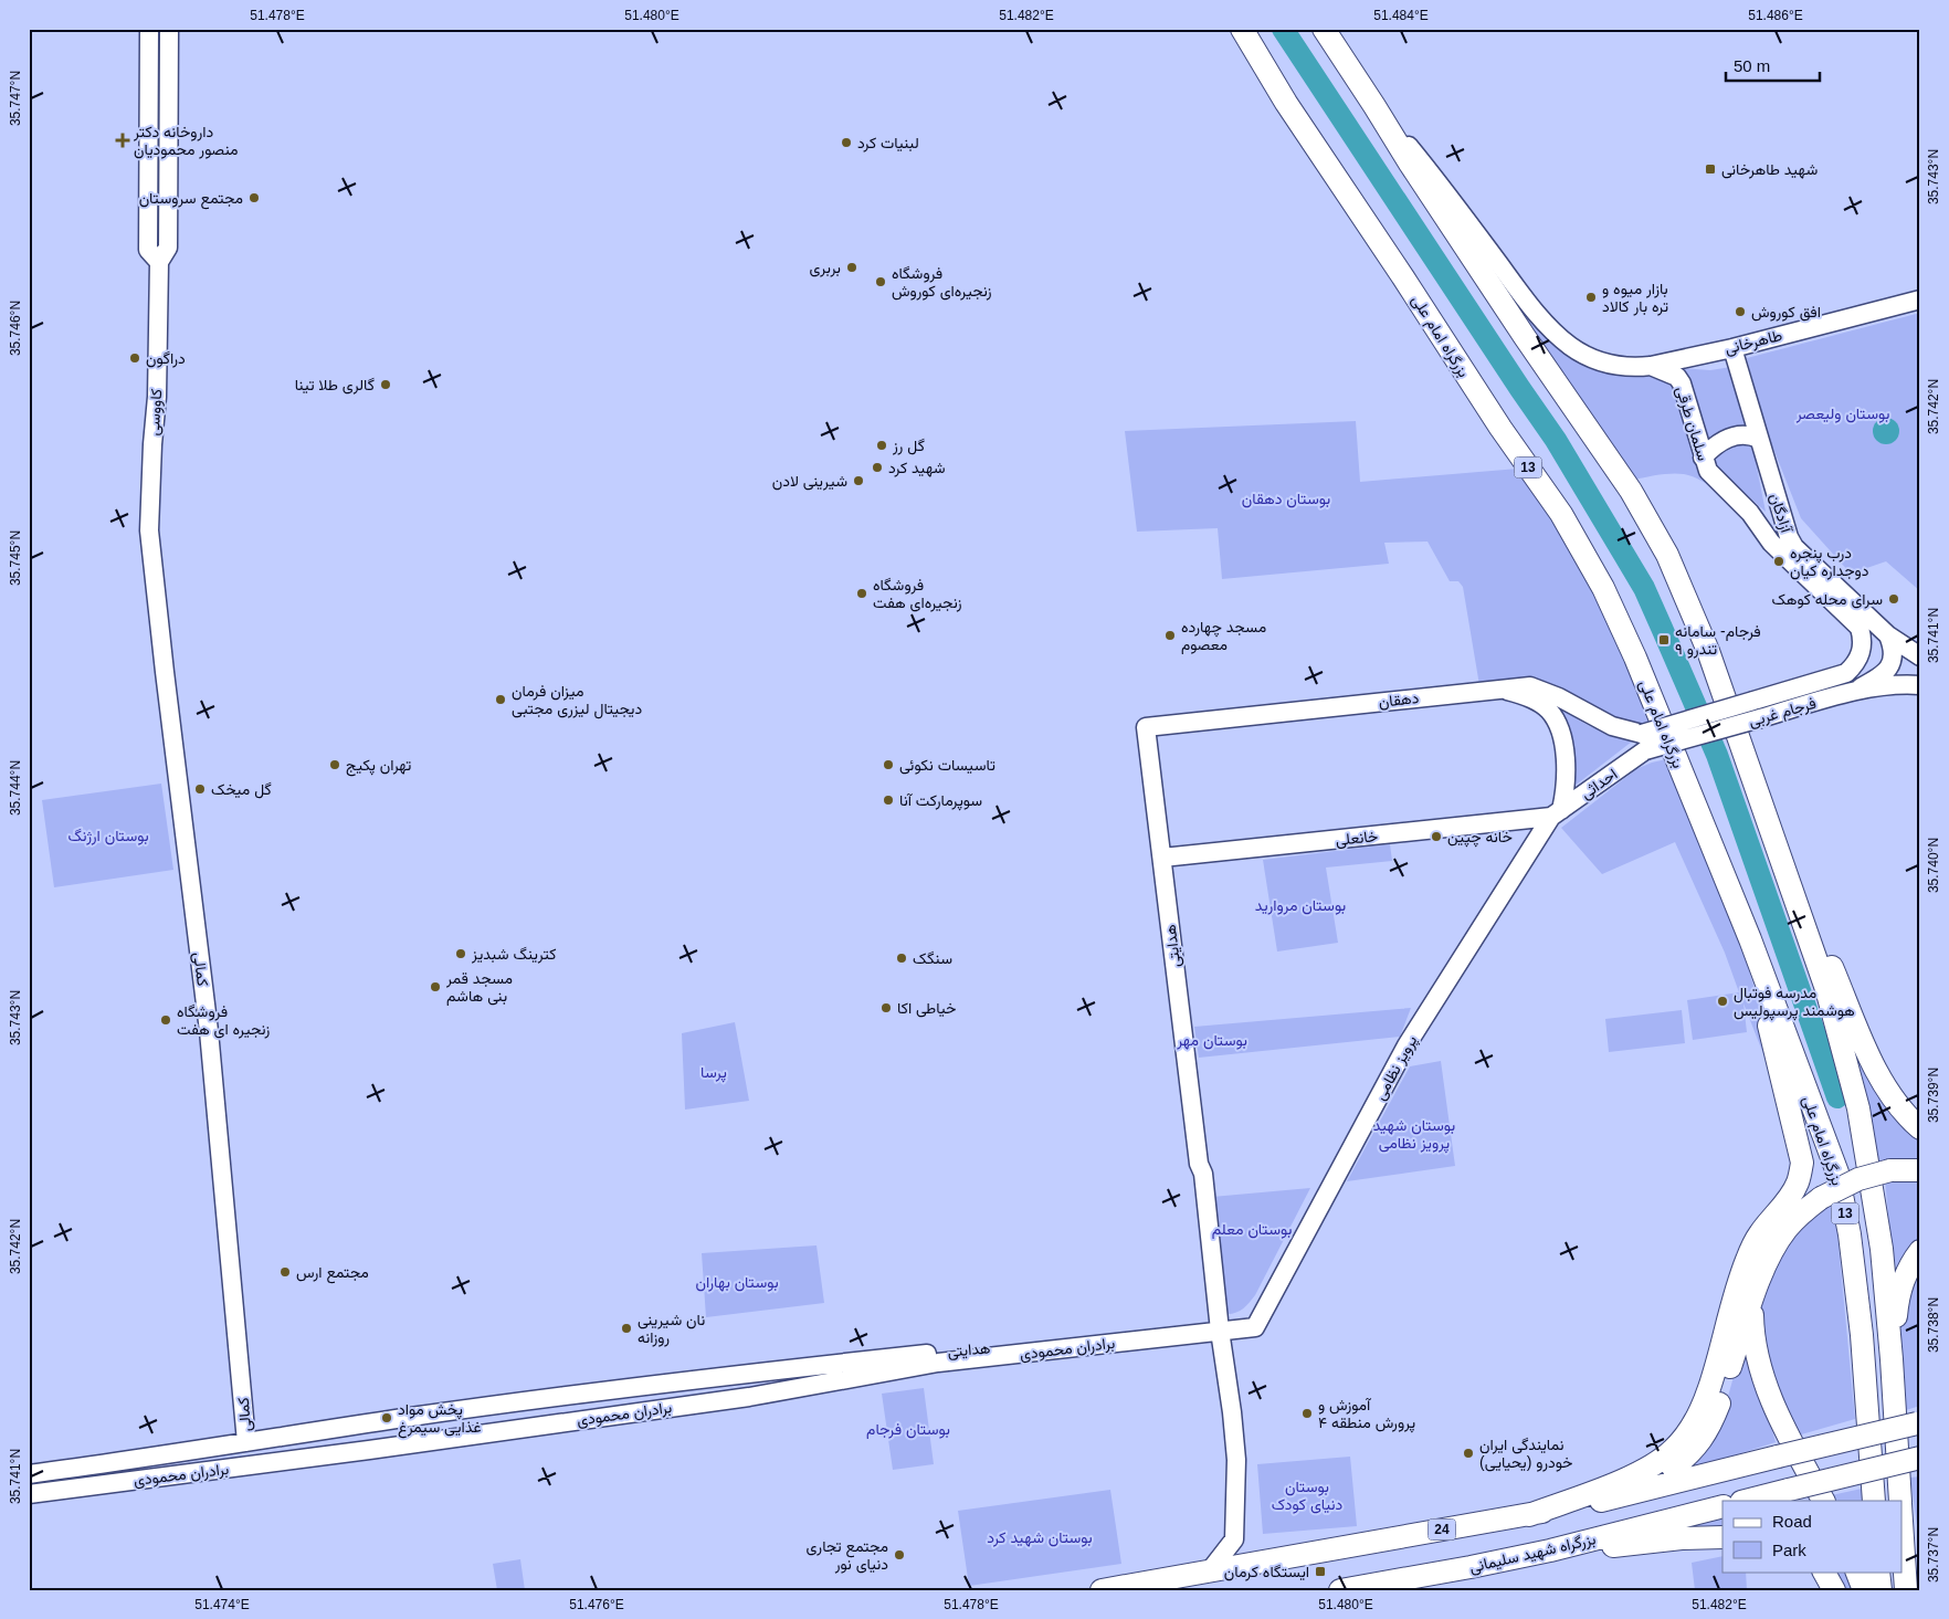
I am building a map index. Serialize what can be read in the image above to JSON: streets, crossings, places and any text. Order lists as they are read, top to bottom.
{
  "streets": {
    "highway": [
      "بزرگراه امام علی",
      "13",
      "24",
      "بزرگراه شهید سلیمانی"
    ],
    "main road": [
      "طاهرخانی",
      "کاووسی",
      "سلمان طرقی",
      "آزادگان",
      "دهقان",
      "فرجام غربی",
      "احداثی",
      "خانعلی",
      "هدایتی",
      "کمالی",
      "پرویز نظامی",
      "برادران محمودی"
    ]
  },
  "crossings": [
    ["طاهرخانی", "سلمان طرقی"],
    ["طاهرخانی", "آزادگان"],
    ["کاووسی", "کمالی"],
    ["سلمان طرقی", "13"],
    ["سلمان طرقی", "فرجام غربی"],
    ["دهقان", "فرجام غربی"],
    ["دهقان", "احداثی"],
    ["دهقان", "هدایتی"],
    ["فرجام غربی", "احداثی"],
    ["احداثی", "خانعلی"],
    ["احداثی", "پرویز نظامی"],
    ["خانعلی", "هدایتی"],
    ["خانعلی", "پرویز نظامی"],
    ["هدایتی", "برادران محمودی"],
    ["هدایتی", "24"],
    ["کمالی", "برادران محمودی"],
    ["پرویز نظامی", "برادران محمودی"]
  ],
  "parks": [
    "بوستان ولیعصر",
    "بوستان دهقان",
    "بوستان ارژنگ",
    "بوستان مروارید",
    "بوستان مهر",
    "پرسا",
    "بوستان شهید پرویز نظامی",
    "بوستان معلم",
    "بوستان بهاران",
    "بوستان فرجام",
    "بوستان دنیای کودک",
    "بوستان شهید کرد"
  ],
  "places": {
    "health": ["داروخانه دکتر منصور محمودیان"],
    "other": [
      "لبنیات کرد",
      "مجتمع سروستان",
      "بربری",
      "فروشگاه زنجیره‌ای کوروش",
      "بازار میوه و تره بار کالاد",
      "افق کوروش",
      "دراگون",
      "گالری طلا تینا",
      "گل رز",
      "شهید کرد",
      "شیرینی لادن",
      "درب پنجره دوجداره کیان",
      "فروشگاه زنجیره‌ای هفت",
      "سرای محله کوهک",
      "مسجد چهارده معصوم",
      "میزان فرمان دیجیتال لیزری مجتبی",
      "تهران پکیج",
      "تاسیسات نکوئی",
      "گل میخک",
      "سوپرمارکت آنا",
      "خانه چپین",
      "کترینگ شبدیز",
      "سنگک",
      "مسجد قمر بنی هاشم",
      "مدرسه فوتبال هوشمند پرسپولیس",
      "خیاطی اکا",
      "فروشگاه زنجیره ای هفت",
      "مجتمع ارس",
      "نان شیرینی روزانه",
      "آموزش و پرورش منطقه ۴",
      "پخش مواد غذایی سیمرغ",
      "نمایندگی ایران خودرو (یحیایی)",
      "مجتمع تجاری دنیای نور"
    ],
    "transit": ["شهید طاهرخانی", "فرجام- سامانه ۹ تندرو", "ایستگاه کرمان"]
  },
  "legend": ["Road", "Park"],
  "scale_bar": "50 m",
  "coordinates": [
    "51.478°E",
    "51.480°E",
    "51.482°E",
    "51.484°E",
    "51.486°E",
    "35.747°N",
    "35.743°N",
    "35.746°N",
    "35.742°N",
    "35.745°N",
    "35.741°N",
    "35.744°N",
    "35.740°N",
    "35.739°N",
    "35.738°N",
    "35.737°N",
    "51.474°E",
    "51.476°E"
  ]
}
